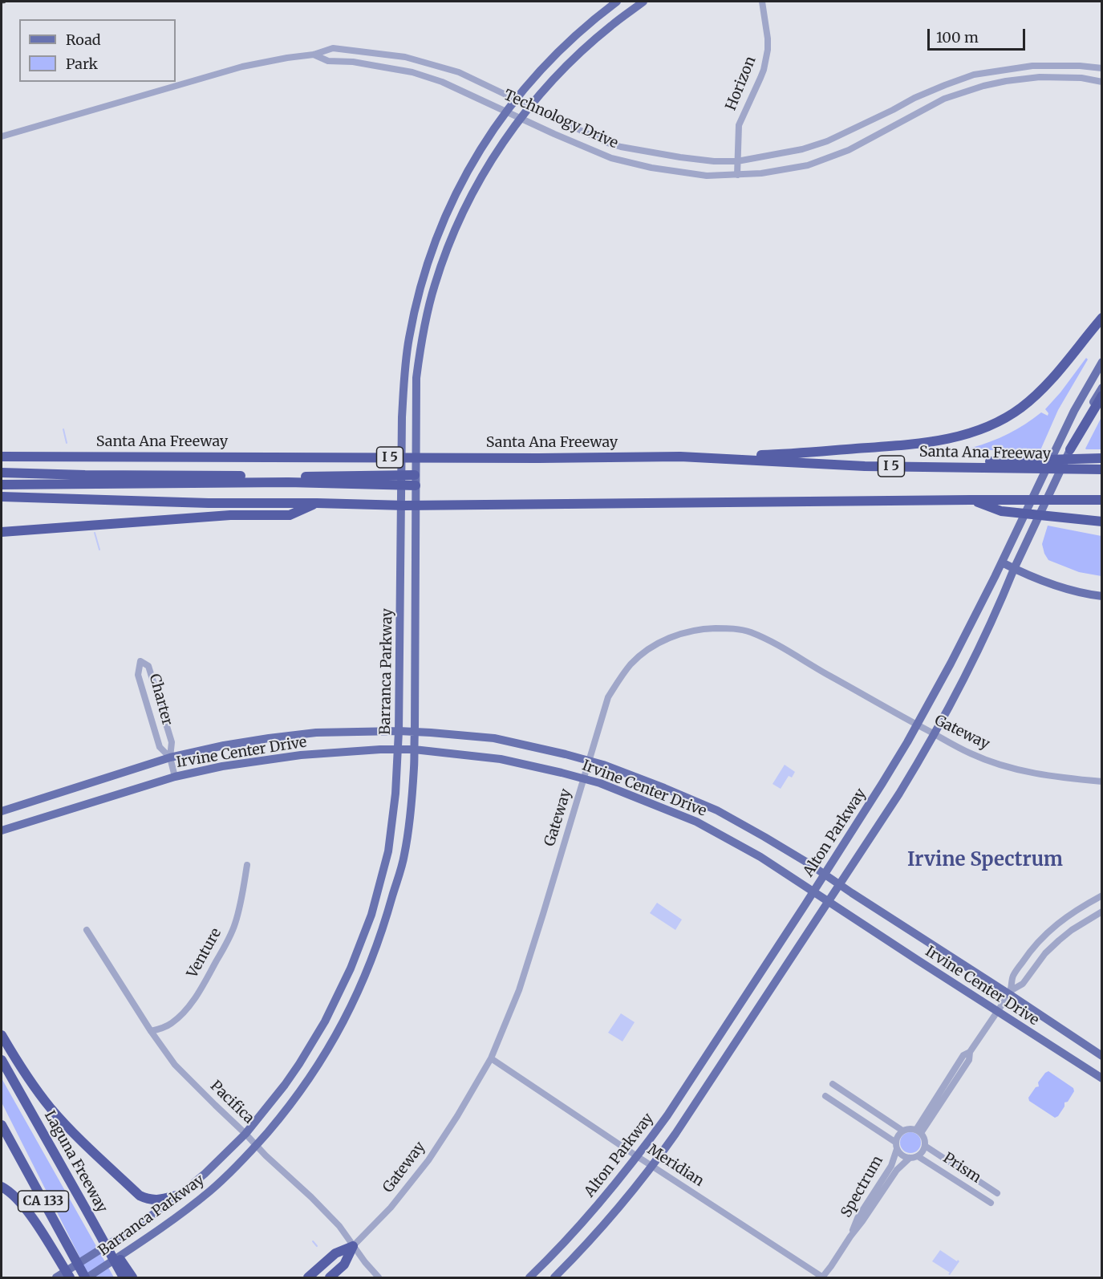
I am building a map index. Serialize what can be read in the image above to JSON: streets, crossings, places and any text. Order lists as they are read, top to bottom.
{
  "streets": {
    "highway": [
      "Santa Ana Freeway",
      "I 5",
      "Laguna Freeway",
      "CA 133"
    ],
    "main road": ["Barranca Parkway", "Irvine Center Drive", "Alton Parkway"],
    "street": [
      "Horizon",
      "Technology Drive",
      "Charter",
      "Gateway",
      "Venture",
      "Pacifica",
      "Meridian",
      "Prism",
      "Spectrum"
    ]
  },
  "crossings": [
    ["Horizon", "Technology Drive"],
    ["Technology Drive", "Barranca Parkway"],
    ["Barranca Parkway", "Irvine Center Drive"],
    ["Barranca Parkway", "Pacifica"],
    ["Barranca Parkway", "CA 133"],
    ["Charter", "Irvine Center Drive"],
    ["Gateway", "Irvine Center Drive"],
    ["Gateway", "Alton Parkway"],
    ["Gateway", "Pacifica"],
    ["Gateway", "Meridian"],
    ["Irvine Center Drive", "Alton Parkway"],
    ["Alton Parkway", "Meridian"],
    ["Venture", "Pacifica"],
    ["Meridian", "Spectrum"],
    ["Prism", "Spectrum"]
  ],
  "districts": ["Irvine Spectrum"],
  "legend": ["Road", "Park"],
  "scale_bar": "100 m"
}
